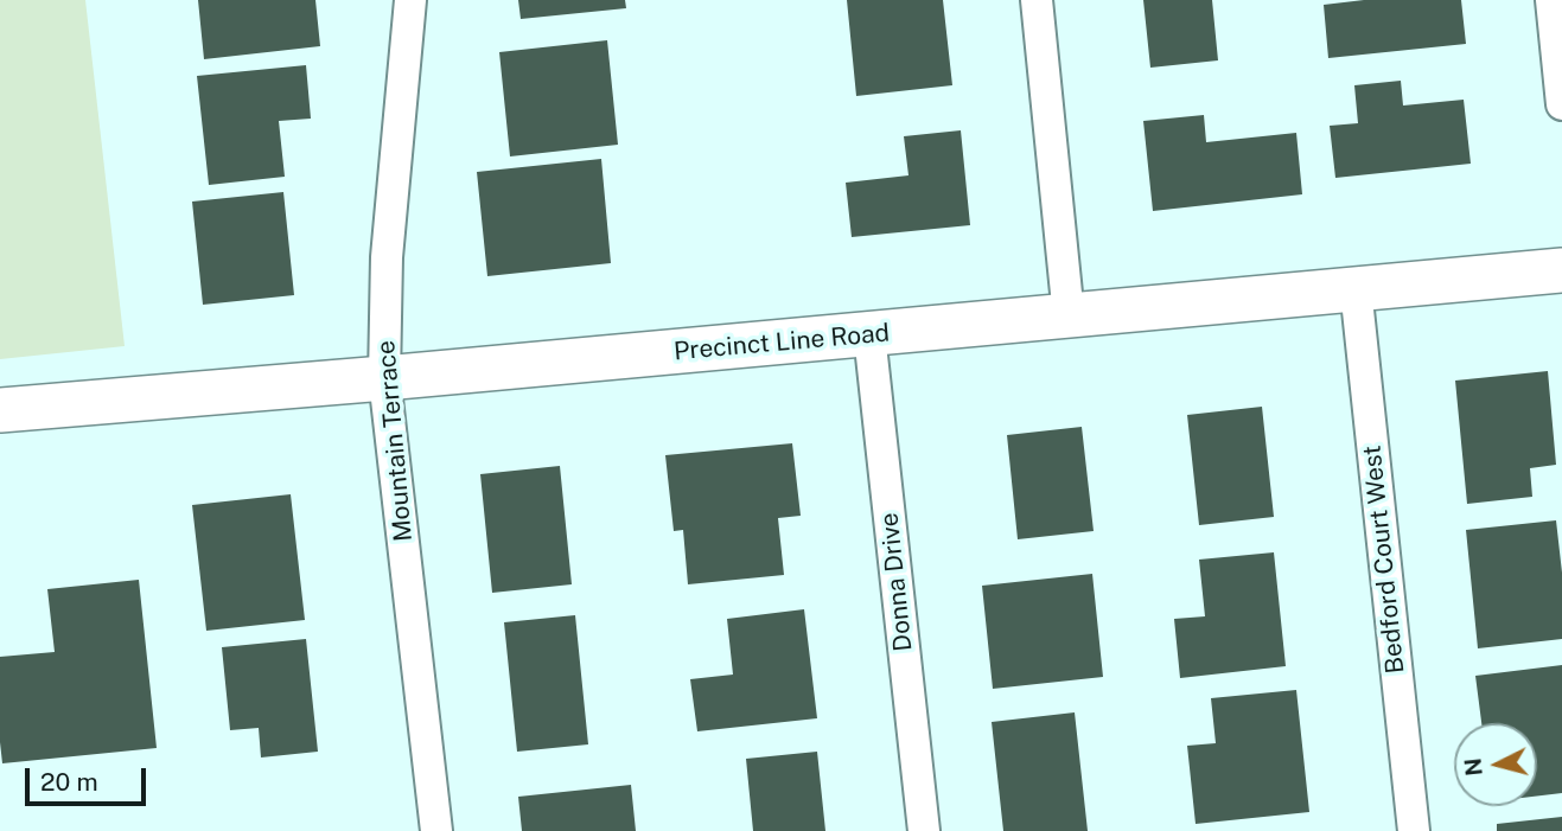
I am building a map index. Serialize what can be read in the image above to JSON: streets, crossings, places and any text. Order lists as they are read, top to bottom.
{
  "streets": {
    "main road": ["Precinct Line Road"],
    "street": ["Mountain Terrace", "Bedford Court West", "Donna Drive"]
  },
  "crossings": [
    ["Precinct Line Road", "Mountain Terrace"],
    ["Precinct Line Road", "Bedford Court West"],
    ["Precinct Line Road", "Donna Drive"]
  ],
  "scale_bar": "20 m",
  "north": "left"
}
